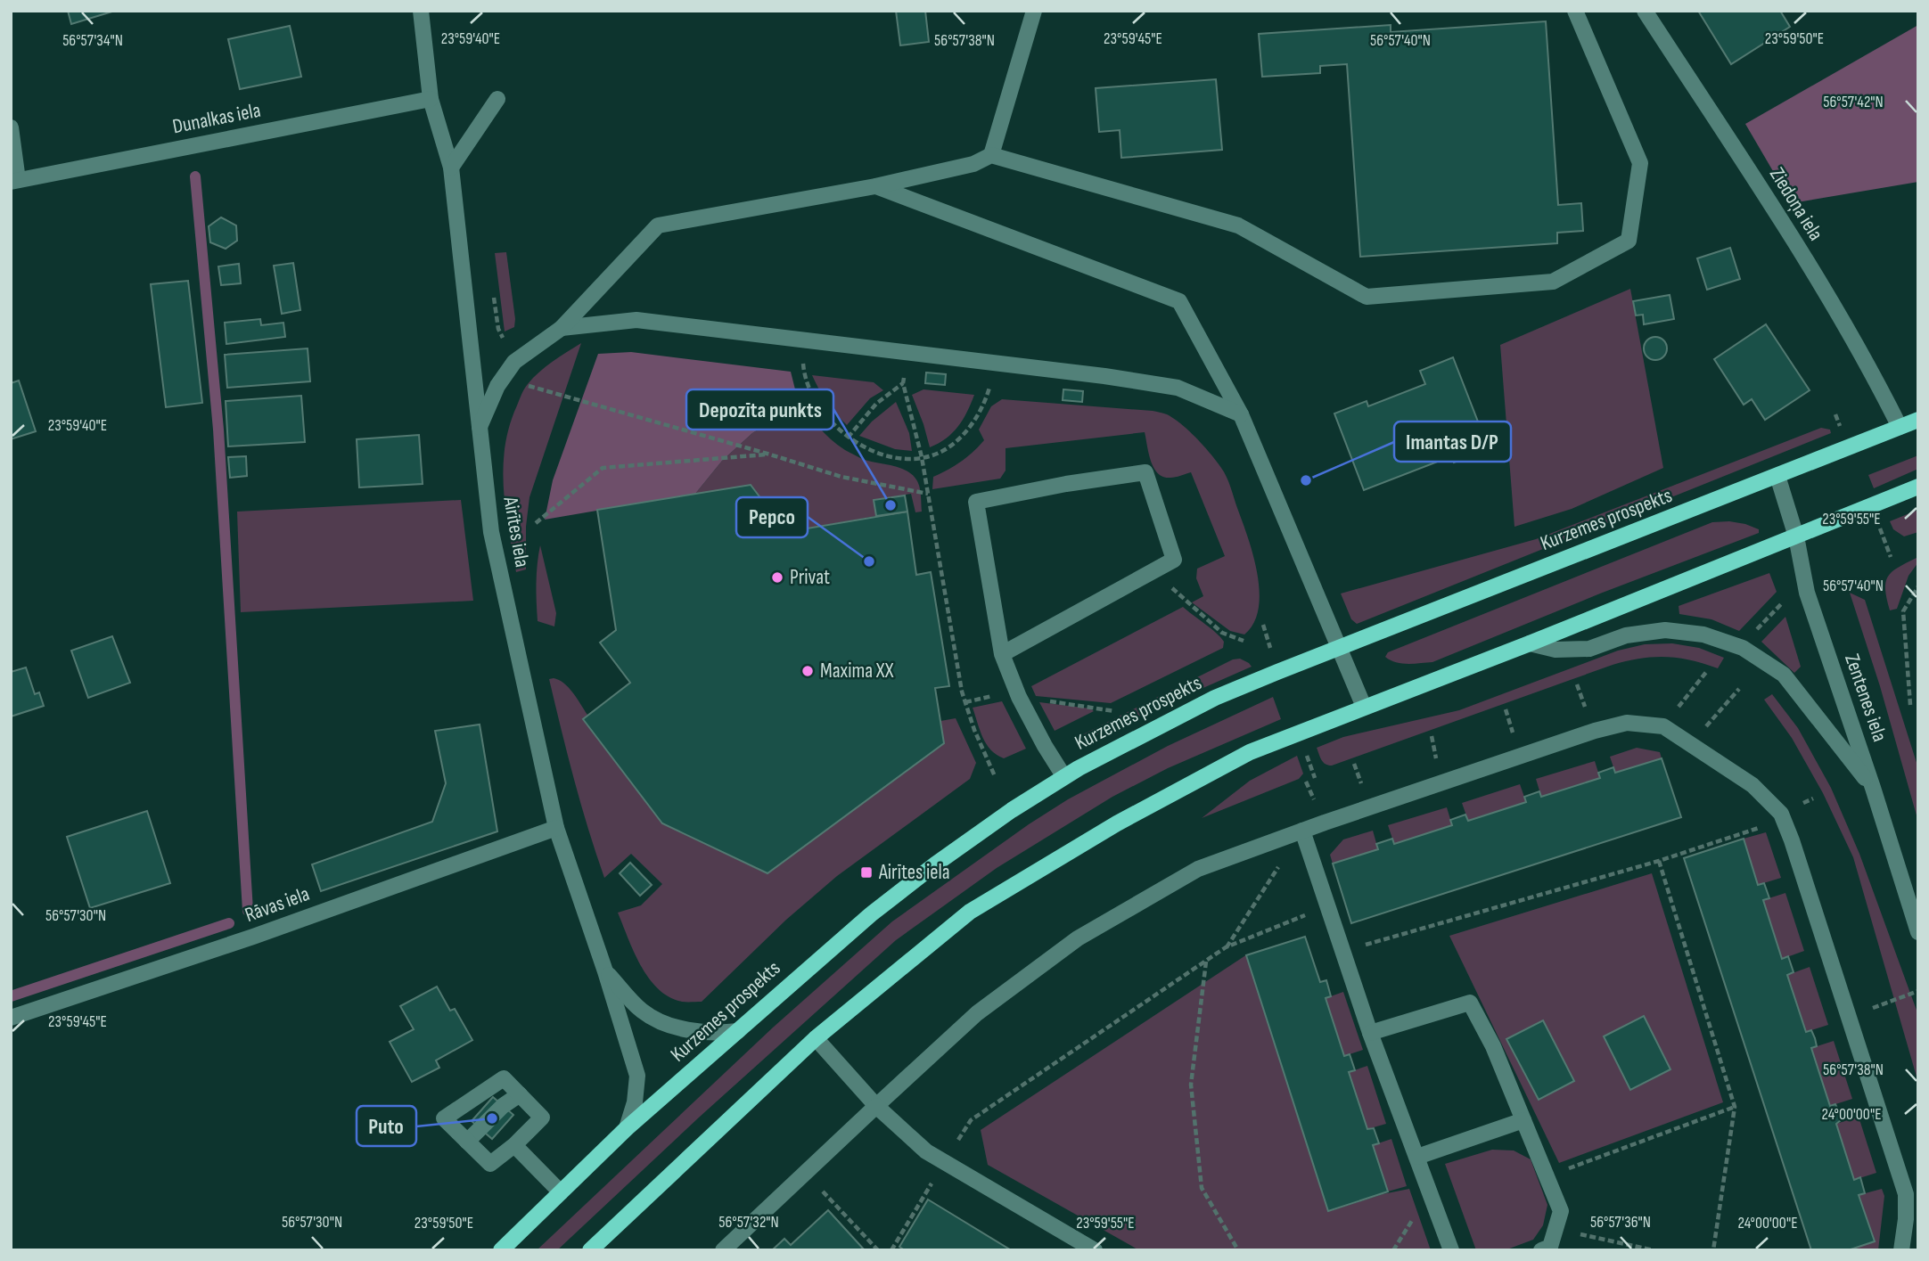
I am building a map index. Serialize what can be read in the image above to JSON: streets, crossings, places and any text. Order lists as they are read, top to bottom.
{
  "streets": {
    "main road": ["Kurzemes prospekts"],
    "street": [
      "Dunalkas iela",
      "Ziedoņa iela",
      "Airītes iela",
      "Zentenes iela",
      "Rāvas iela"
    ]
  },
  "crossings": [
    ["Dunalkas iela", "Airītes iela"],
    ["Ziedoņa iela", "Kurzemes prospekts"],
    ["Kurzemes prospekts", "Airītes iela"],
    ["Kurzemes prospekts", "Zentenes iela"],
    ["Airītes iela", "Rāvas iela"]
  ],
  "places": {
    "other": [
      "Imantas D/P",
      "Depozīta punkts",
      "Pepco",
      "Privat",
      "Maxima XX",
      "Puto"
    ],
    "transit": ["Airītes iela"]
  },
  "coordinates": [
    "23°59'45\"E",
    "23°59'40\"E",
    "23°59'50\"E",
    "56°57'34\"N",
    "56°57'38\"N",
    "56°57'40\"N",
    "56°57'42\"N",
    "23°59'55\"E",
    "56°57'30\"N",
    "24°00'00\"E",
    "56°57'32\"N",
    "56°57'36\"N"
  ]
}
